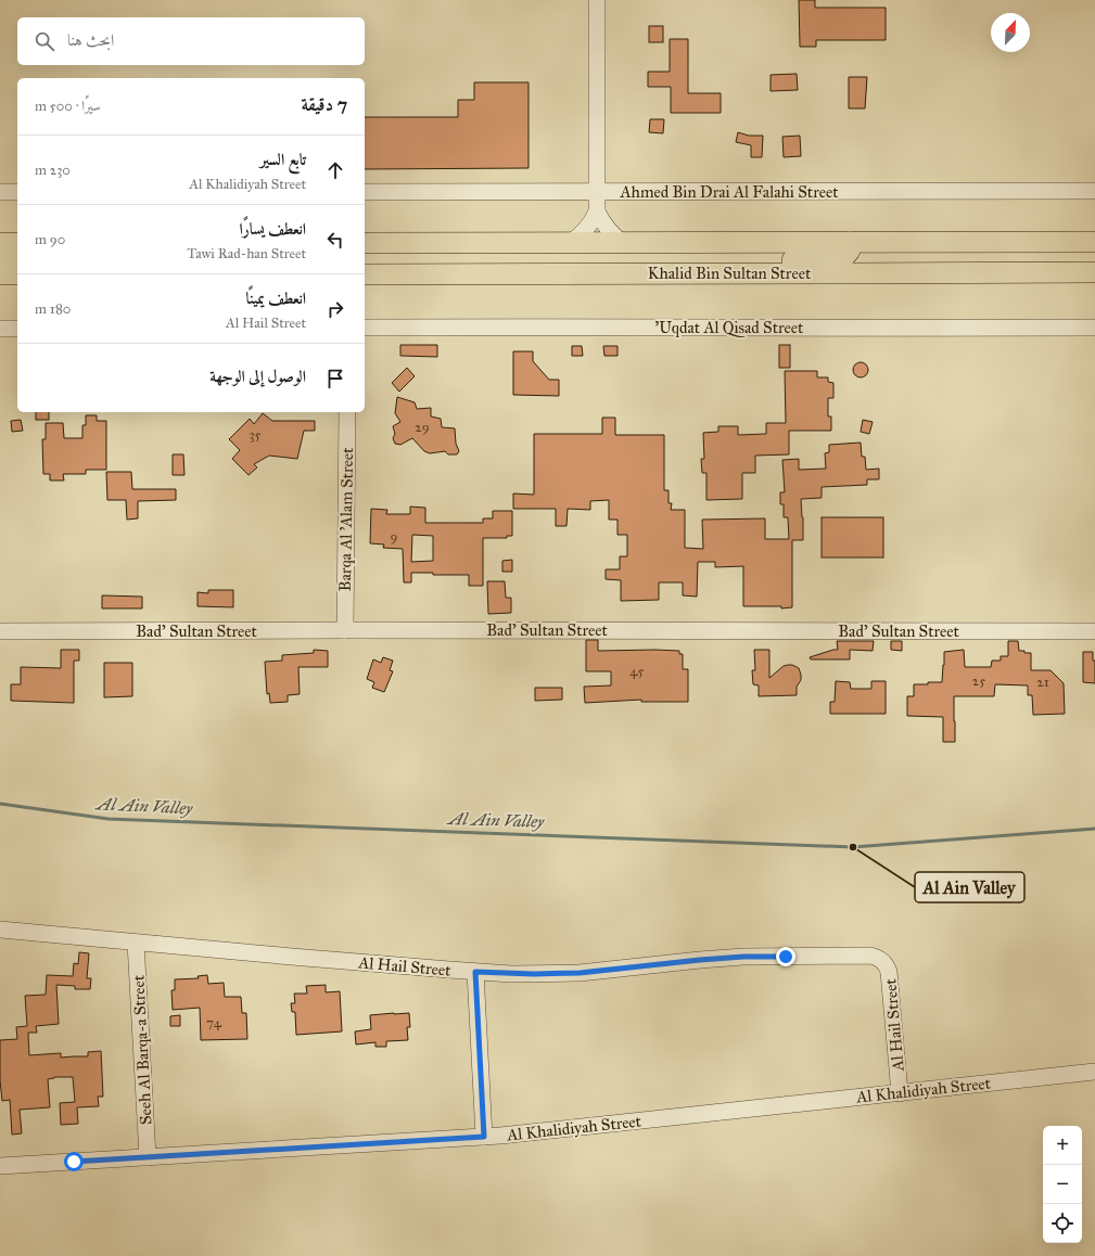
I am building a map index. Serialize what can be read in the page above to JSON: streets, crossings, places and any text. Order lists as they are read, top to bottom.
{
  "streets": {
    "main road": ["Khalid Bin Sultan Street"],
    "street": [
      "Ahmed Bin Drai Al Falahi Street",
      "'Uqdat Al Qisad Street",
      "Barqa Al 'Alam Street",
      "Bad' Sultan Street",
      "Al Hail Street",
      "Seeh Al Barqa-a Street",
      "Al Khalidiyah Street"
    ]
  },
  "crossings": [
    ["Barqa Al 'Alam Street", "Bad' Sultan Street"],
    ["Al Hail Street", "Seeh Al Barqa-a Street"],
    ["Al Hail Street", "Al Khalidiyah Street"],
    ["Seeh Al Barqa-a Street", "Al Khalidiyah Street"]
  ],
  "water": ["Al Ain Valley"],
  "places": ["Al Ain Valley"],
  "house_numbers": [
    "29",
    "35",
    "9",
    "45",
    "25",
    "21",
    "74"
  ],
  "north": "top right",
  "page": {
    "search": "ابحث هنا",
    "heading": ["7 دقيقة", "سيرًا · 500 m"],
    "list": [
      ["تابع السير", "Al Khalidiyah Street", "230 m"],
      ["انعطف يسارًا", "Tawi Rad-han Street", "90 m"],
      ["انعطف يمينًا", "Al Hail Street", "180 m"],
      "الوصول إلى الوجهة"
    ],
    "map_buttons": ["+", "−"]
  }
}
